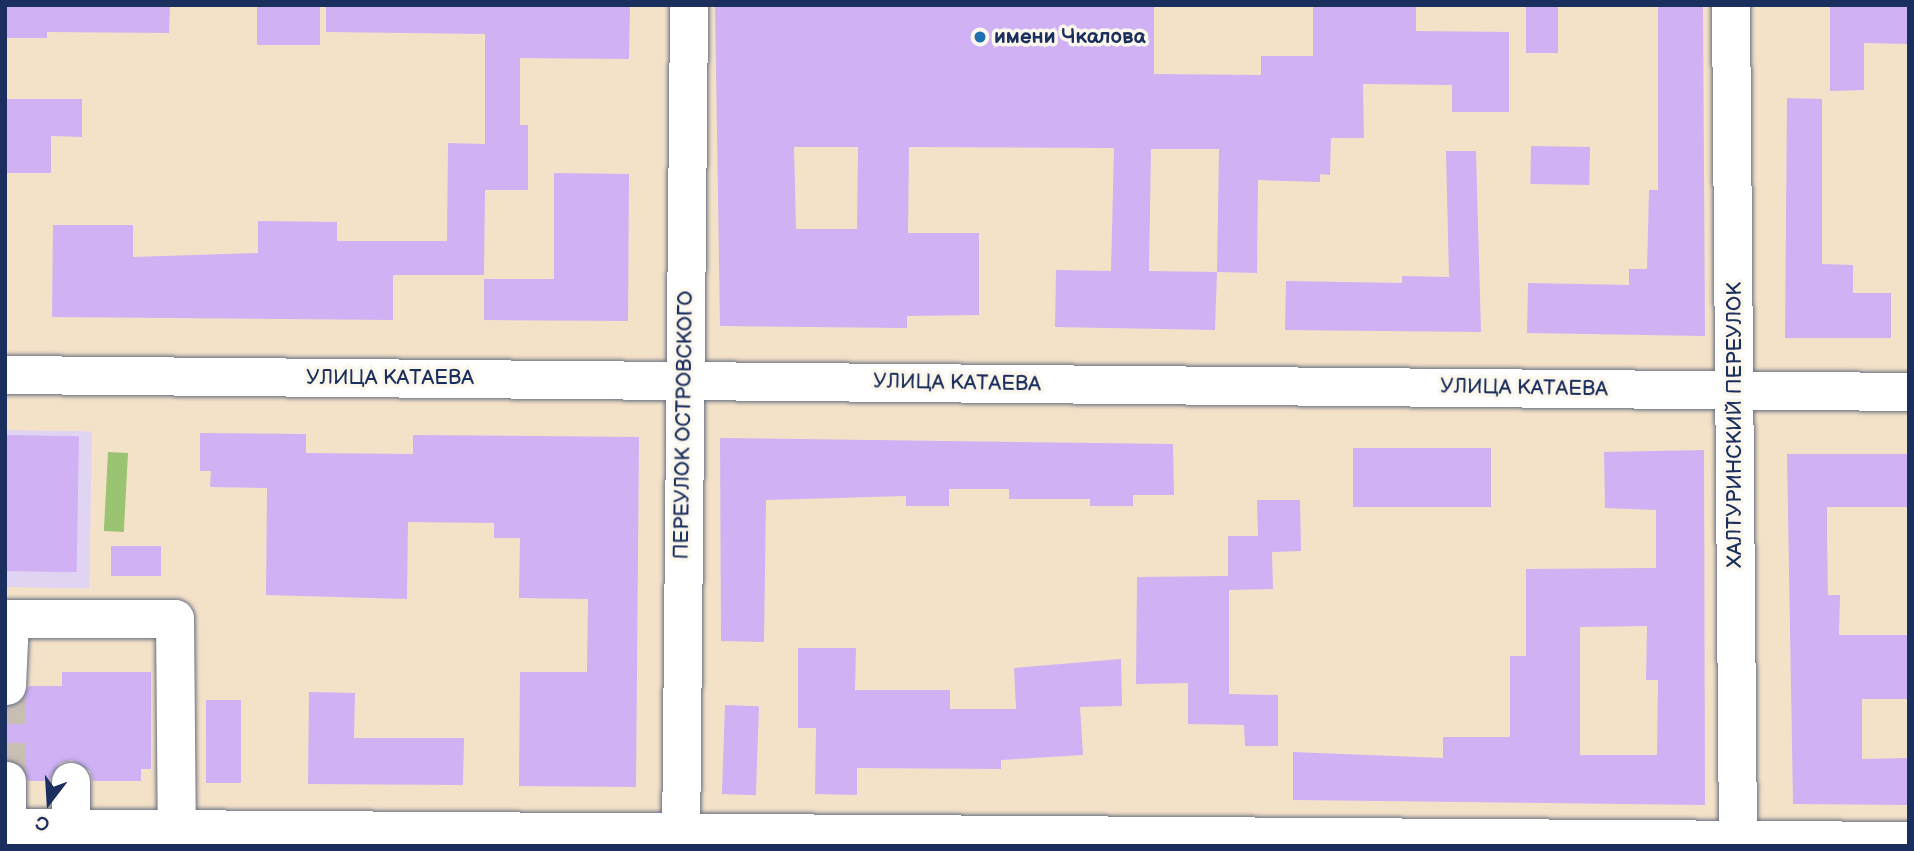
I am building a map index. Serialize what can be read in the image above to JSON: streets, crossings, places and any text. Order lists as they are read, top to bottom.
{
  "streets": {
    "street": ["УЛИЦА КАТАЕВА", "ПЕРЕУЛОК ОСТРОВСКОГО", "ХАЛТУРИНСКИЙ ПЕРЕУЛОК"]
  },
  "crossings": [
    ["УЛИЦА КАТАЕВА", "ПЕРЕУЛОК ОСТРОВСКОГО"],
    ["УЛИЦА КАТАЕВА", "ХАЛТУРИНСКИЙ ПЕРЕУЛОК"]
  ],
  "places": ["имени Чкалова"],
  "north": "bottom"
}
